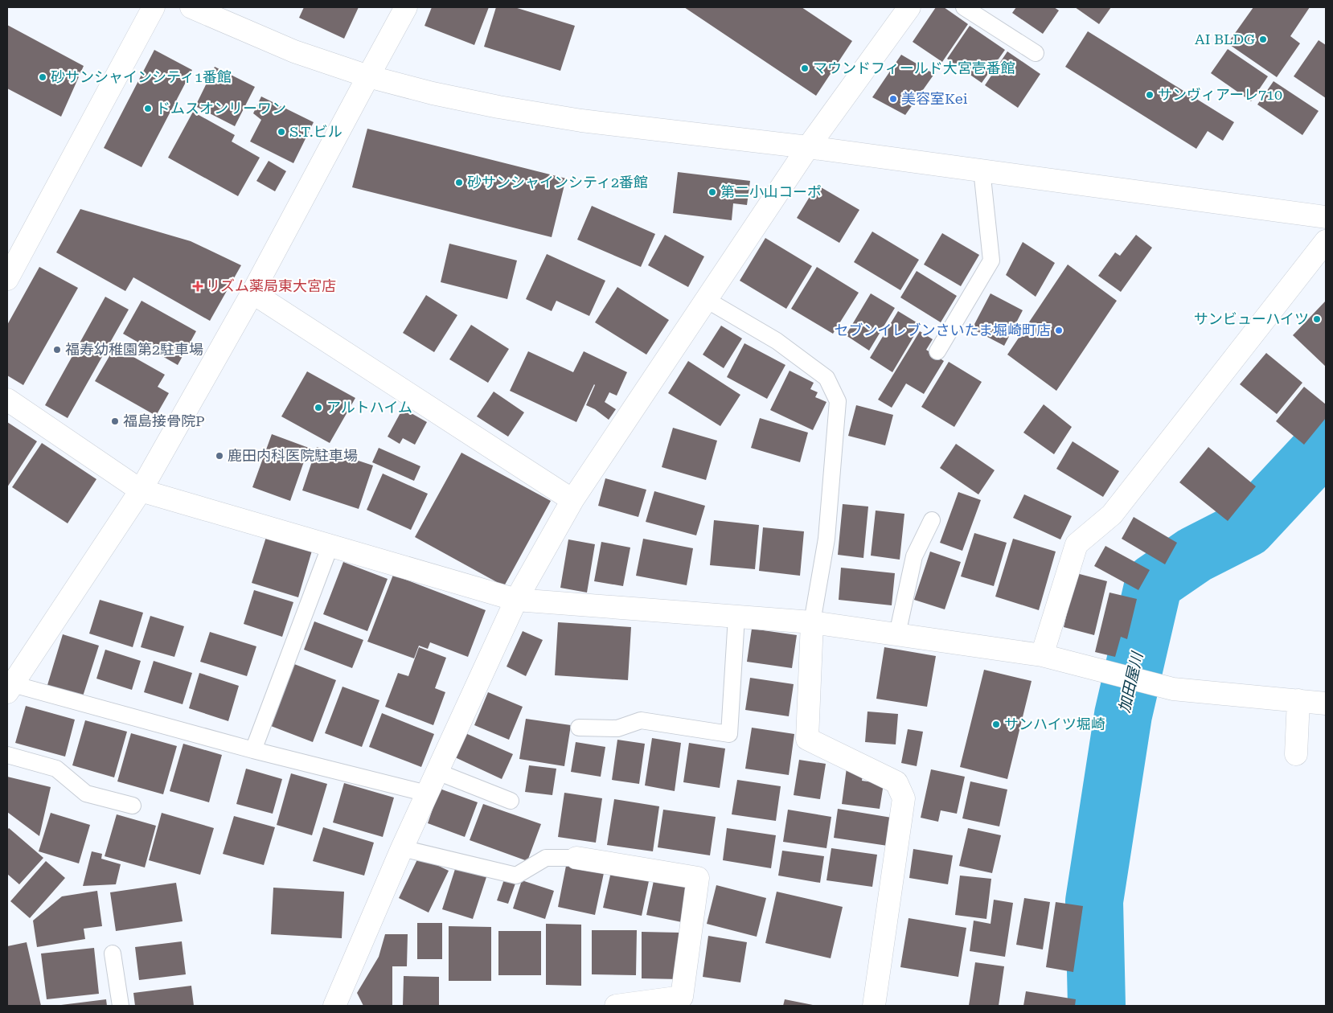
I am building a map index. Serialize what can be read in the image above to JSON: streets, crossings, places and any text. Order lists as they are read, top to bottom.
{
  "water": ["加田屋川"],
  "places": {
    "other": [
      "AI BLDG",
      "マウンドフィールド大宮壱番館",
      "砂サンシャインシティ1番館",
      "サンヴィアーレ710",
      "美容室Kei",
      "ドムスオンリーワン",
      "S.T.ビル",
      "砂サンシャインシティ2番館",
      "第二小山コーポ",
      "サンビューハイツ",
      "セブンイレブンさいたま堀崎町店",
      "福寿幼稚園第2駐車場",
      "アルトハイム",
      "福島接骨院P",
      "鹿田内科医院駐車場",
      "サンハイツ堀崎"
    ],
    "health": ["リズム薬局東大宮店"]
  }
}
